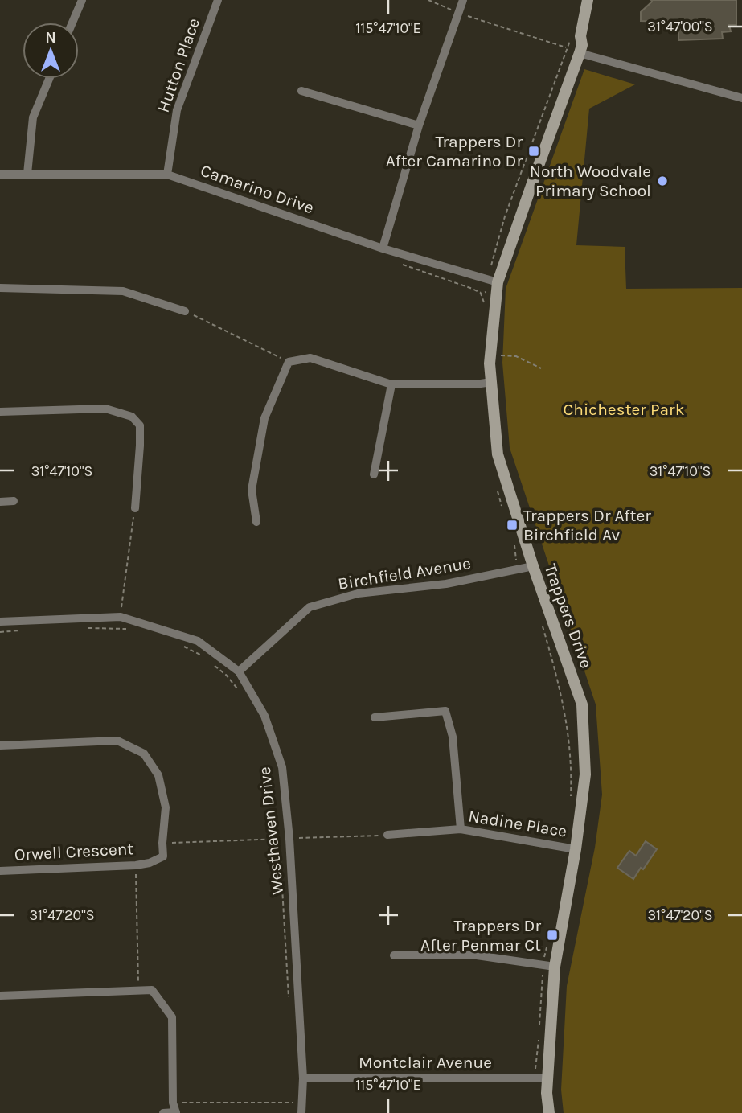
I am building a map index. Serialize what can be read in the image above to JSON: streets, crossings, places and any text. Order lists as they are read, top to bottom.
{
  "streets": {
    "main road": ["Trappers Drive"],
    "street": [
      "Hutton Place",
      "Camarino Drive",
      "Birchfield Avenue",
      "Nadine Place",
      "Westhaven Drive",
      "Orwell Crescent",
      "Montclair Avenue"
    ]
  },
  "crossings": [
    ["Hutton Place", "Camarino Drive"],
    ["Camarino Drive", "Trappers Drive"],
    ["Birchfield Avenue", "Trappers Drive"],
    ["Birchfield Avenue", "Westhaven Drive"],
    ["Trappers Drive", "Nadine Place"],
    ["Trappers Drive", "Montclair Avenue"],
    ["Westhaven Drive", "Montclair Avenue"]
  ],
  "parks": ["Chichester Park"],
  "places": {
    "transit": ["Trappers Dr After Camarino Dr", "Trappers Dr After Birchfield Av", "Trappers Dr After Penmar Ct"],
    "other": ["North Woodvale Primary School"]
  },
  "north": "top",
  "coordinates": [
    "31°47'00\"S",
    "115°47'10\"E",
    "31°47'10\"S",
    "31°47'20\"S"
  ]
}
